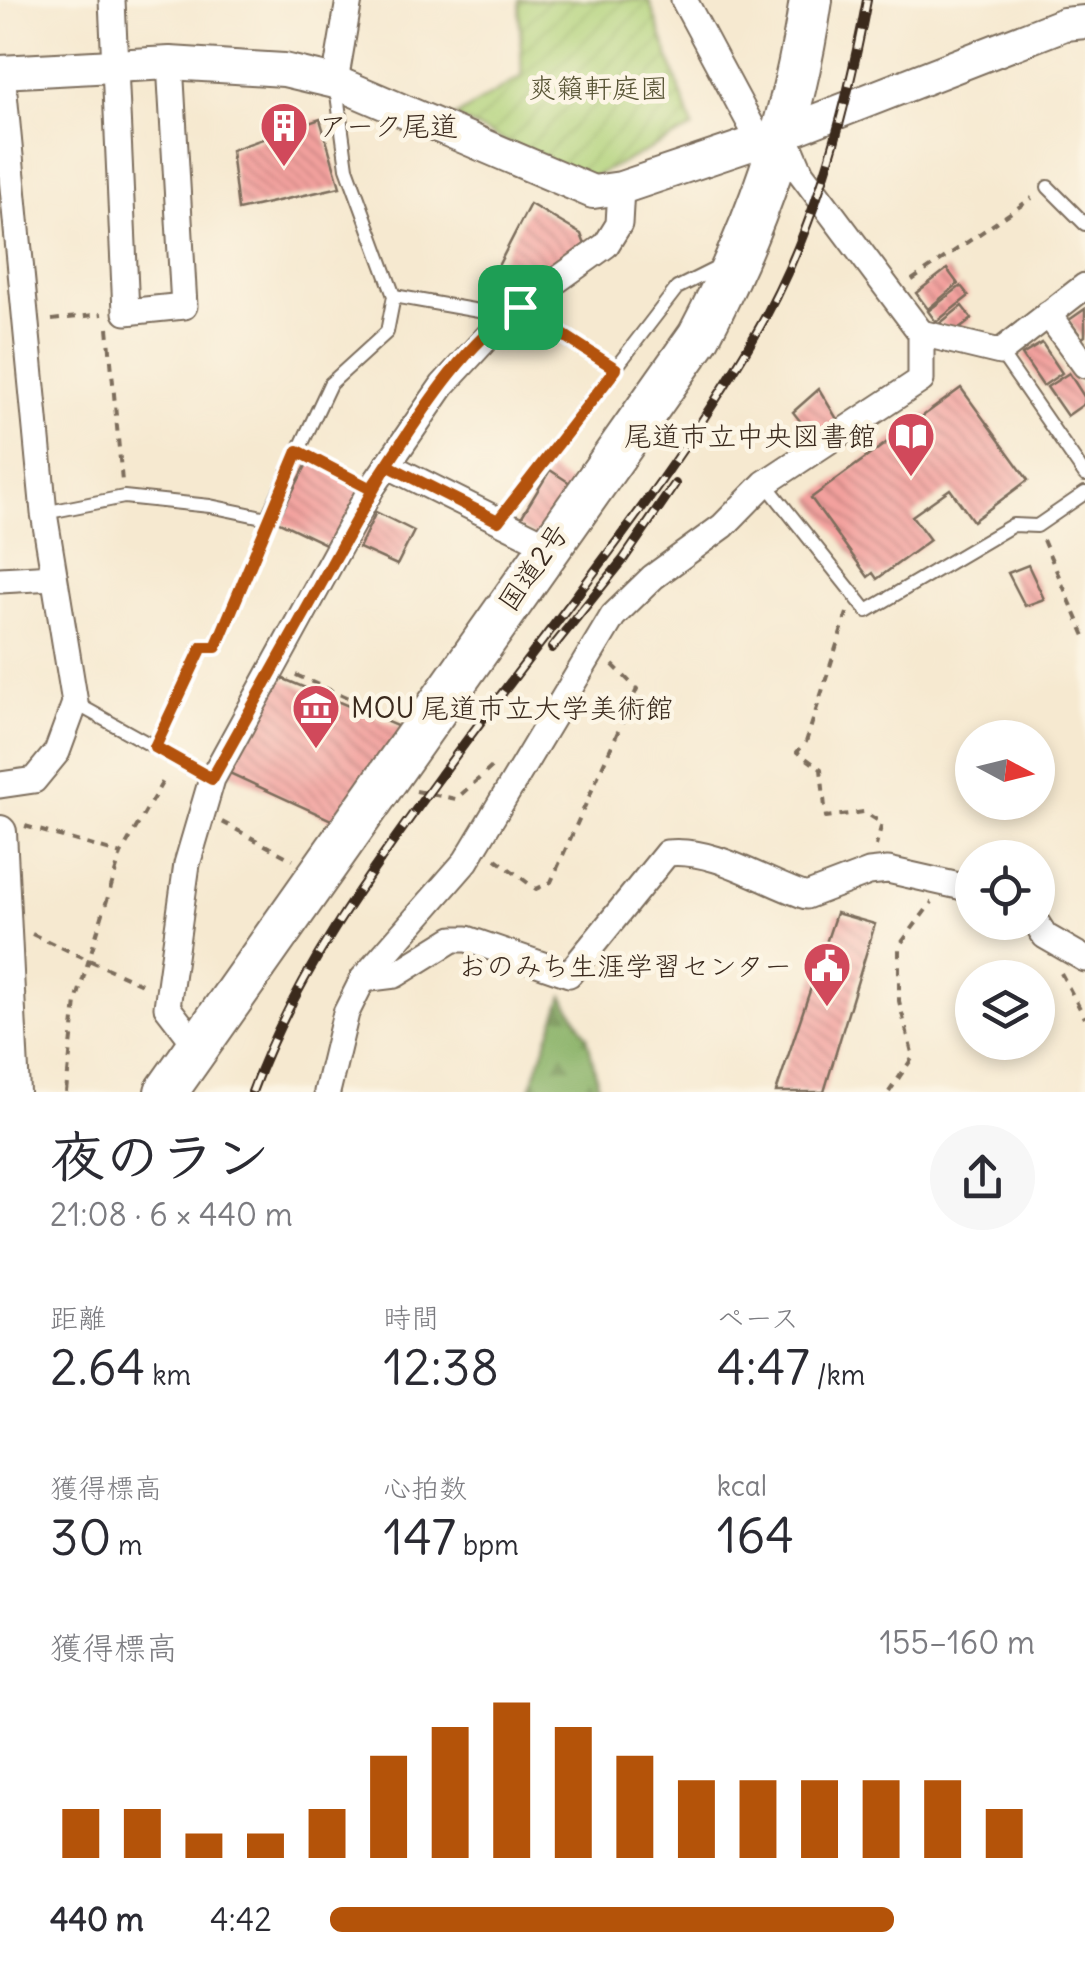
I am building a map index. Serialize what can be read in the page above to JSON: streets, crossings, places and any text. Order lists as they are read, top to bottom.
{
  "streets": {
    "highway": ["国道2号"]
  },
  "parks": ["爽籟軒庭園"],
  "places": {
    "building": ["アーク尾道"],
    "library": ["尾道市立中央図書館"],
    "museum": ["MOU 尾道市立大学美術館"],
    "public building": ["おのみち生涯学習センター"]
  },
  "north": "right",
  "page": {
    "heading": ["夜のラン", "21:08 · 6 × 440 m"],
    "stats": [
      ["距離", "2.64 km"],
      ["時間", "12:38"],
      ["ペース", "4:47 /km"],
      ["獲得標高", "30 m"],
      ["心拍数", "147 bpm"],
      ["kcal", "164"]
    ],
    "chart": ["獲得標高", "155–160 m"],
    "list": [
      {
        "name": "440 m",
        "note": "4:42"
      }
    ]
  }
}
